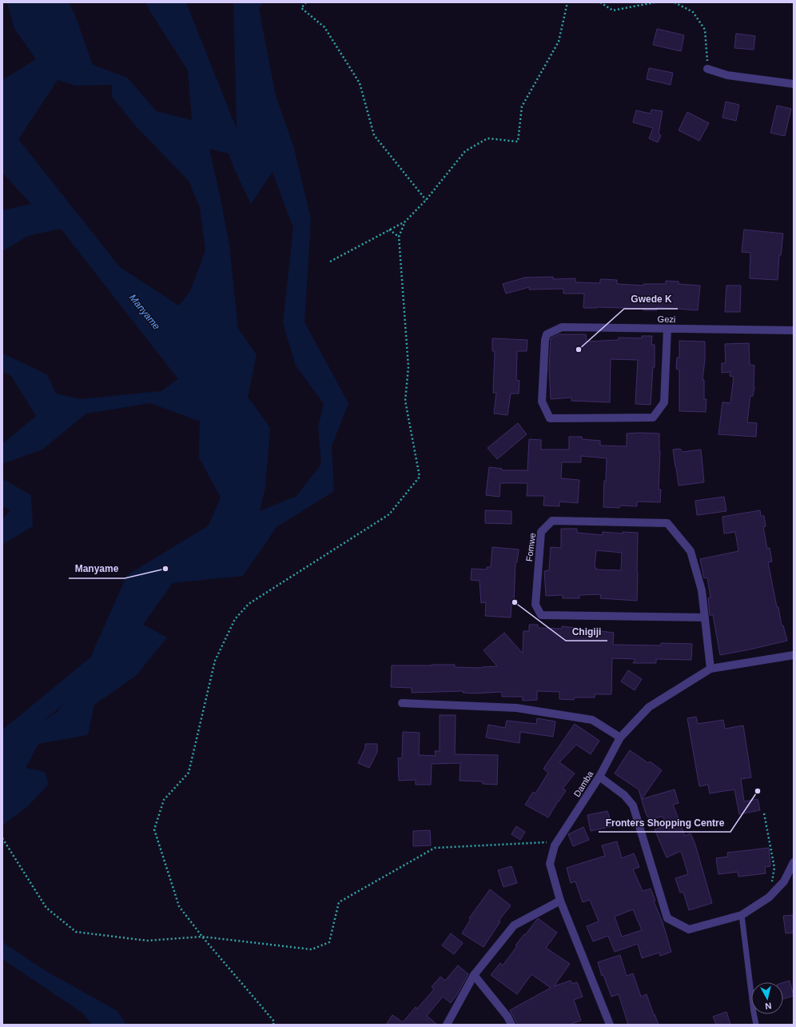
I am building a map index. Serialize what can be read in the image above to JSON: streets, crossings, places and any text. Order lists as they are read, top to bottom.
{
  "streets": {
    "street": ["Gezi", "Fomwe", "Damba"]
  },
  "crossings": [
    ["Fomwe", "Damba"]
  ],
  "water": ["Manyame"],
  "places": [
    "Gwede K",
    "Manyame",
    "Chigiji",
    "Fronters Shopping Centre"
  ],
  "north": "bottom"
}
